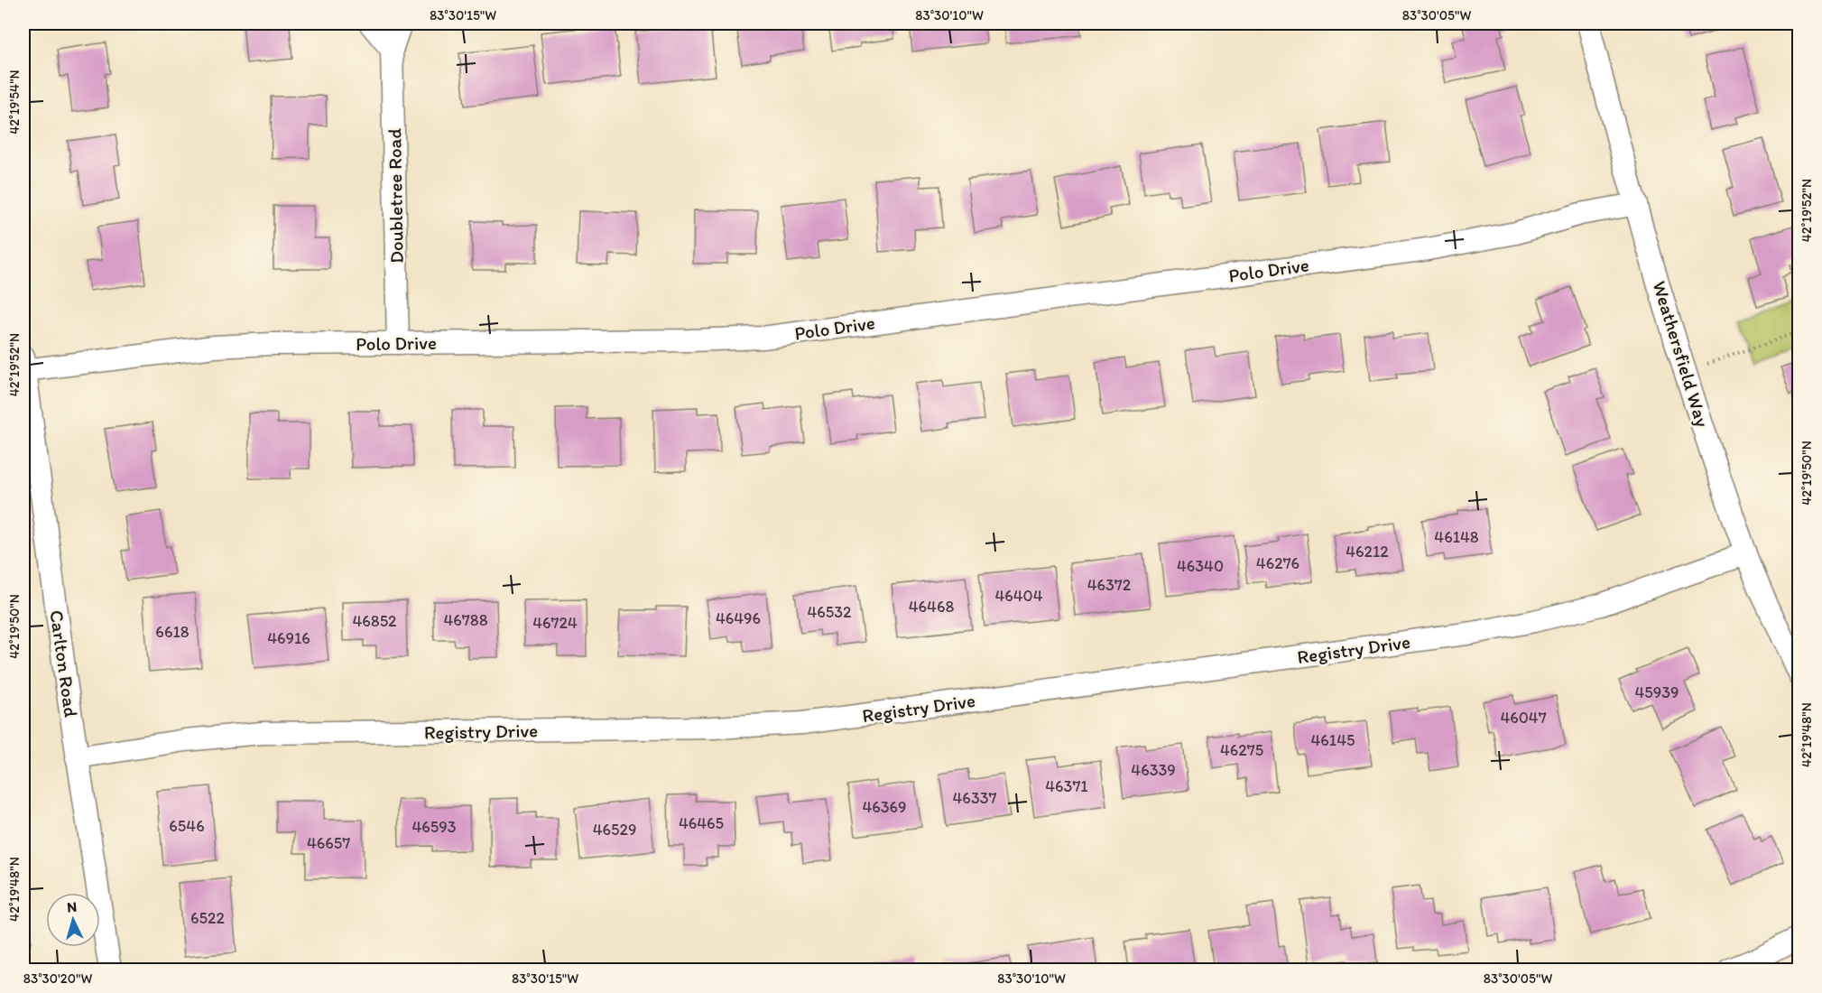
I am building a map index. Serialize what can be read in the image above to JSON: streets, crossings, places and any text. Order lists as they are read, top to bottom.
{
  "streets": {
    "street": [
      "Doubletree Road",
      "Polo Drive",
      "Weathersfield Way",
      "Registry Drive",
      "Carlton Road"
    ]
  },
  "crossings": [
    ["Doubletree Road", "Polo Drive"],
    ["Polo Drive", "Weathersfield Way"],
    ["Polo Drive", "Carlton Road"],
    ["Weathersfield Way", "Registry Drive"],
    ["Registry Drive", "Carlton Road"]
  ],
  "house_numbers": [
    "46148",
    "46212",
    "46276",
    "46340",
    "46372",
    "46404",
    "46468",
    "46532",
    "46496",
    "46788",
    "46852",
    "46724",
    "6618",
    "46916",
    "45939",
    "46047",
    "46145",
    "46275",
    "46339",
    "46371",
    "46337",
    "46369",
    "46465",
    "6546",
    "46593",
    "46529",
    "46657",
    "6522"
  ],
  "north": "top",
  "coordinates": [
    "83°30'15\"W",
    "83°30'10\"W",
    "83°30'05\"W",
    "42°19'54\"N",
    "42°19'52\"N",
    "42°19'50\"N",
    "42°19'48\"N",
    "83°30'20\"W"
  ]
}
